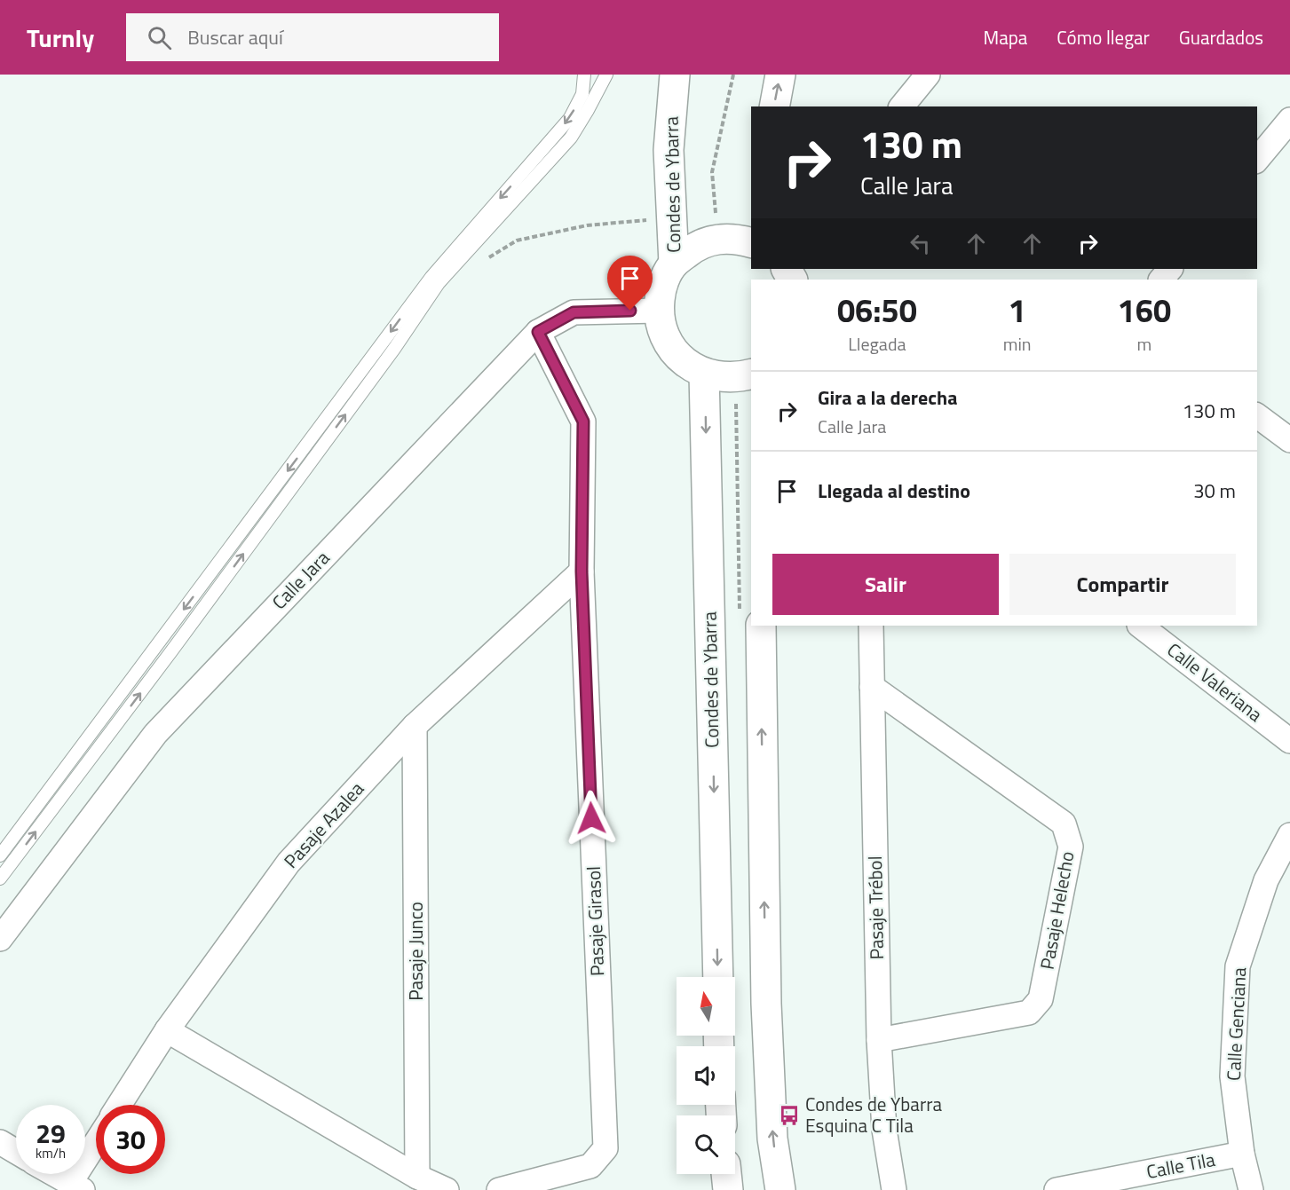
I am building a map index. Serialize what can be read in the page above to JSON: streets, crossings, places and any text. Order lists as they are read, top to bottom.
{
  "streets": {
    "main road": ["Condes de Ybarra"],
    "street": [
      "Calle Jara",
      "Calle Valeriana",
      "Pasaje Azalea",
      "Pasaje Trébol",
      "Pasaje Helecho",
      "Pasaje Girasol",
      "Pasaje Junco",
      "Calle Genciana",
      "Calle Tila"
    ]
  },
  "crossings": [
    ["Calle Jara", "Pasaje Girasol"],
    ["Pasaje Azalea", "Pasaje Girasol"],
    ["Pasaje Azalea", "Pasaje Junco"],
    ["Pasaje Trébol", "Pasaje Helecho"],
    ["Calle Genciana", "Calle Tila"]
  ],
  "places": {
    "bus stop": ["Condes de Ybarra Esquina C Tila"]
  },
  "north": "top",
  "page": {
    "header": "Turnly",
    "search": "Buscar aquí",
    "nav": ["Mapa", "Cómo llegar", "Guardados"],
    "turn": ["130 m", "Calle Jara"],
    "eta": [
      "06:50",
      "Llegada",
      "1",
      "min",
      "160",
      "m"
    ],
    "list": [
      {
        "name": "Gira a la derecha",
        "note": "Calle Jara",
        "value": "130 m"
      },
      {
        "name": "Llegada al destino",
        "value": "30 m"
      }
    ],
    "buttons": ["Salir", "Compartir"],
    "speed": "29 km/h",
    "limit": "30"
  }
}
